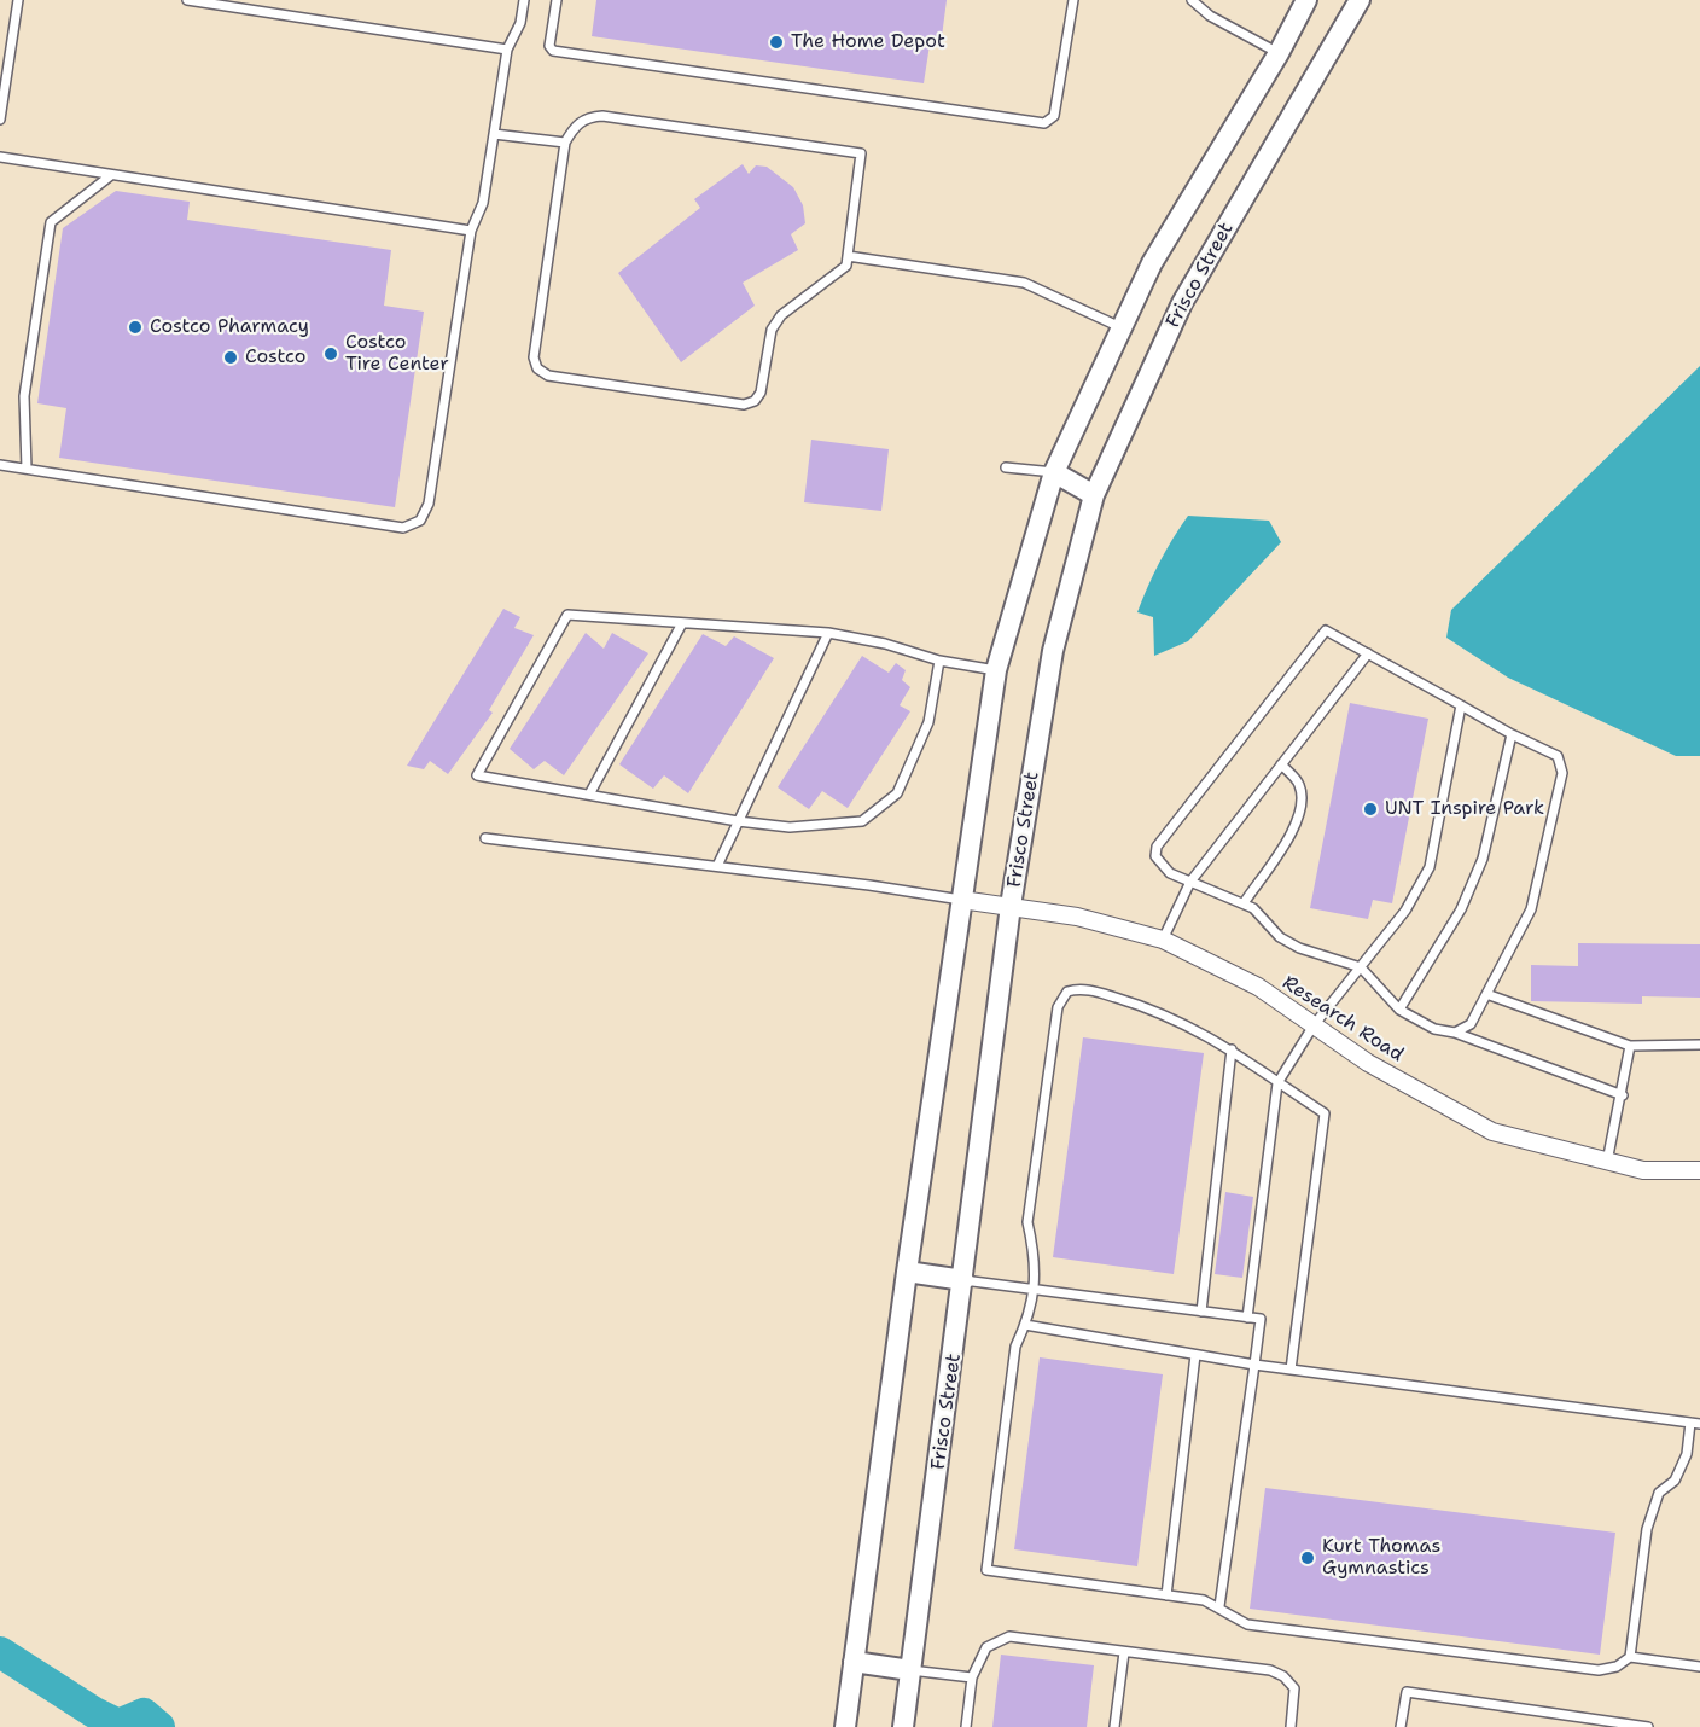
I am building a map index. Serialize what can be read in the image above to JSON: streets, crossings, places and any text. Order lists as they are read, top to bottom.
{
  "streets": {
    "street": ["Frisco Street", "Research Road"]
  },
  "crossings": [
    ["Frisco Street", "Research Road"]
  ],
  "places": [
    "The Home Depot",
    "Costco Pharmacy",
    "Costco Tire Center",
    "Costco",
    "UNT Inspire Park",
    "Kurt Thomas Gymnastics"
  ]
}
